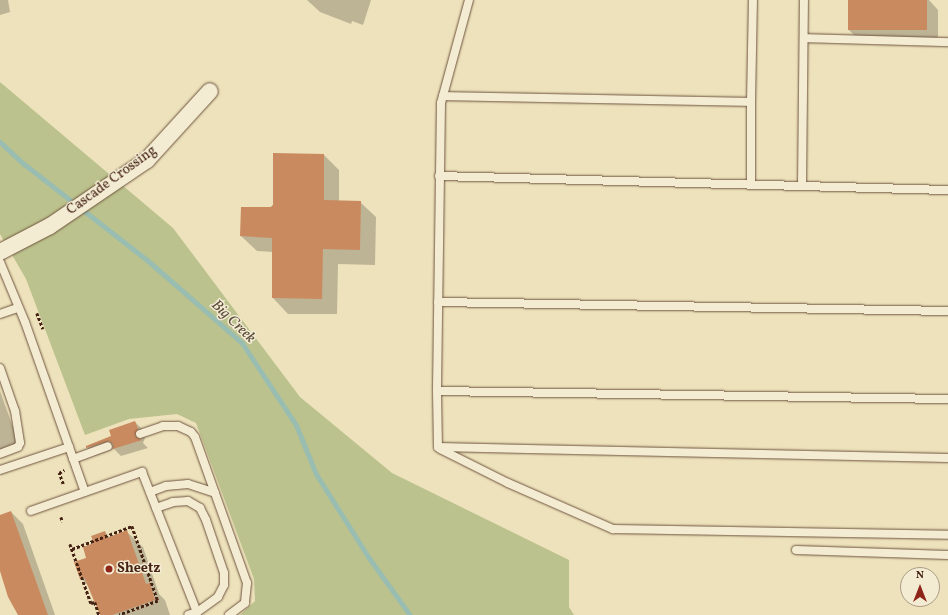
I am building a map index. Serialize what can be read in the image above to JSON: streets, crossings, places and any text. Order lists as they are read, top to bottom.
{
  "streets": {
    "street": ["Cascade Crossing"]
  },
  "water": ["Big Creek"],
  "places": ["Sheetz"],
  "north": "top"
}
